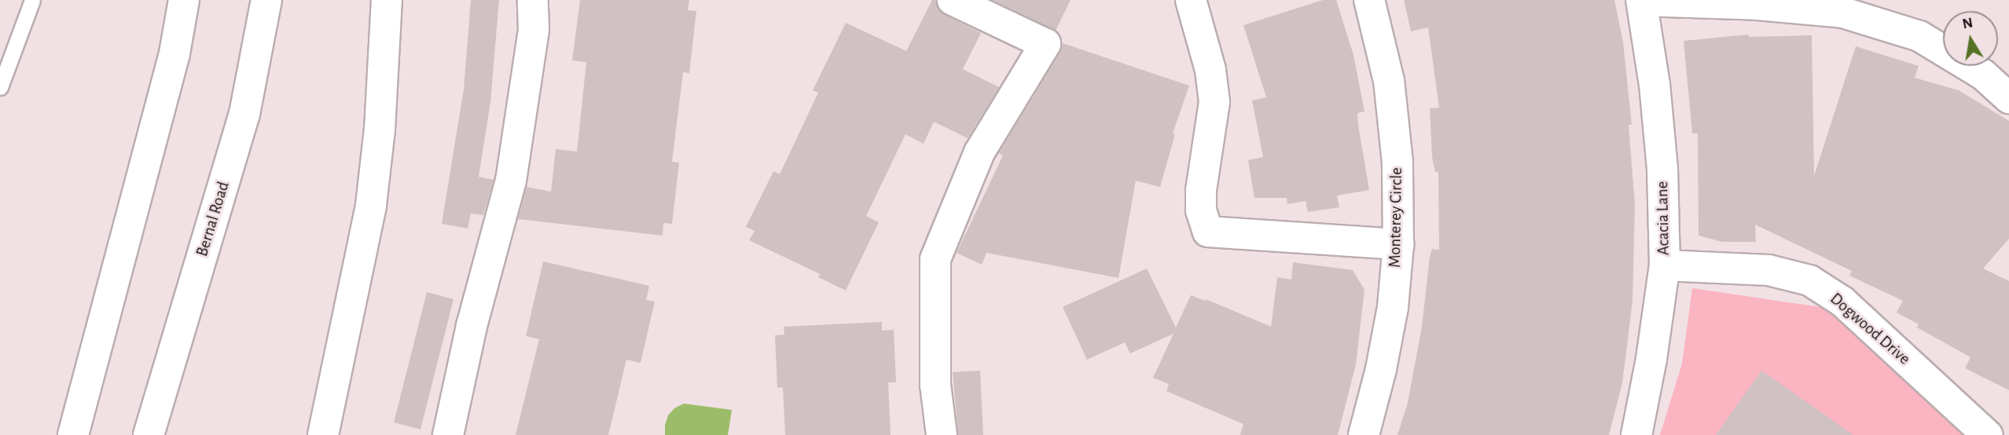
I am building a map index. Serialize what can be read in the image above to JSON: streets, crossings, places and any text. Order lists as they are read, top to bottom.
{
  "streets": {
    "street": [
      "Monterey Circle",
      "Acacia Lane",
      "Bernal Road",
      "Dogwood Drive"
    ]
  },
  "crossings": [
    ["Acacia Lane", "Dogwood Drive"]
  ],
  "north": "top"
}
